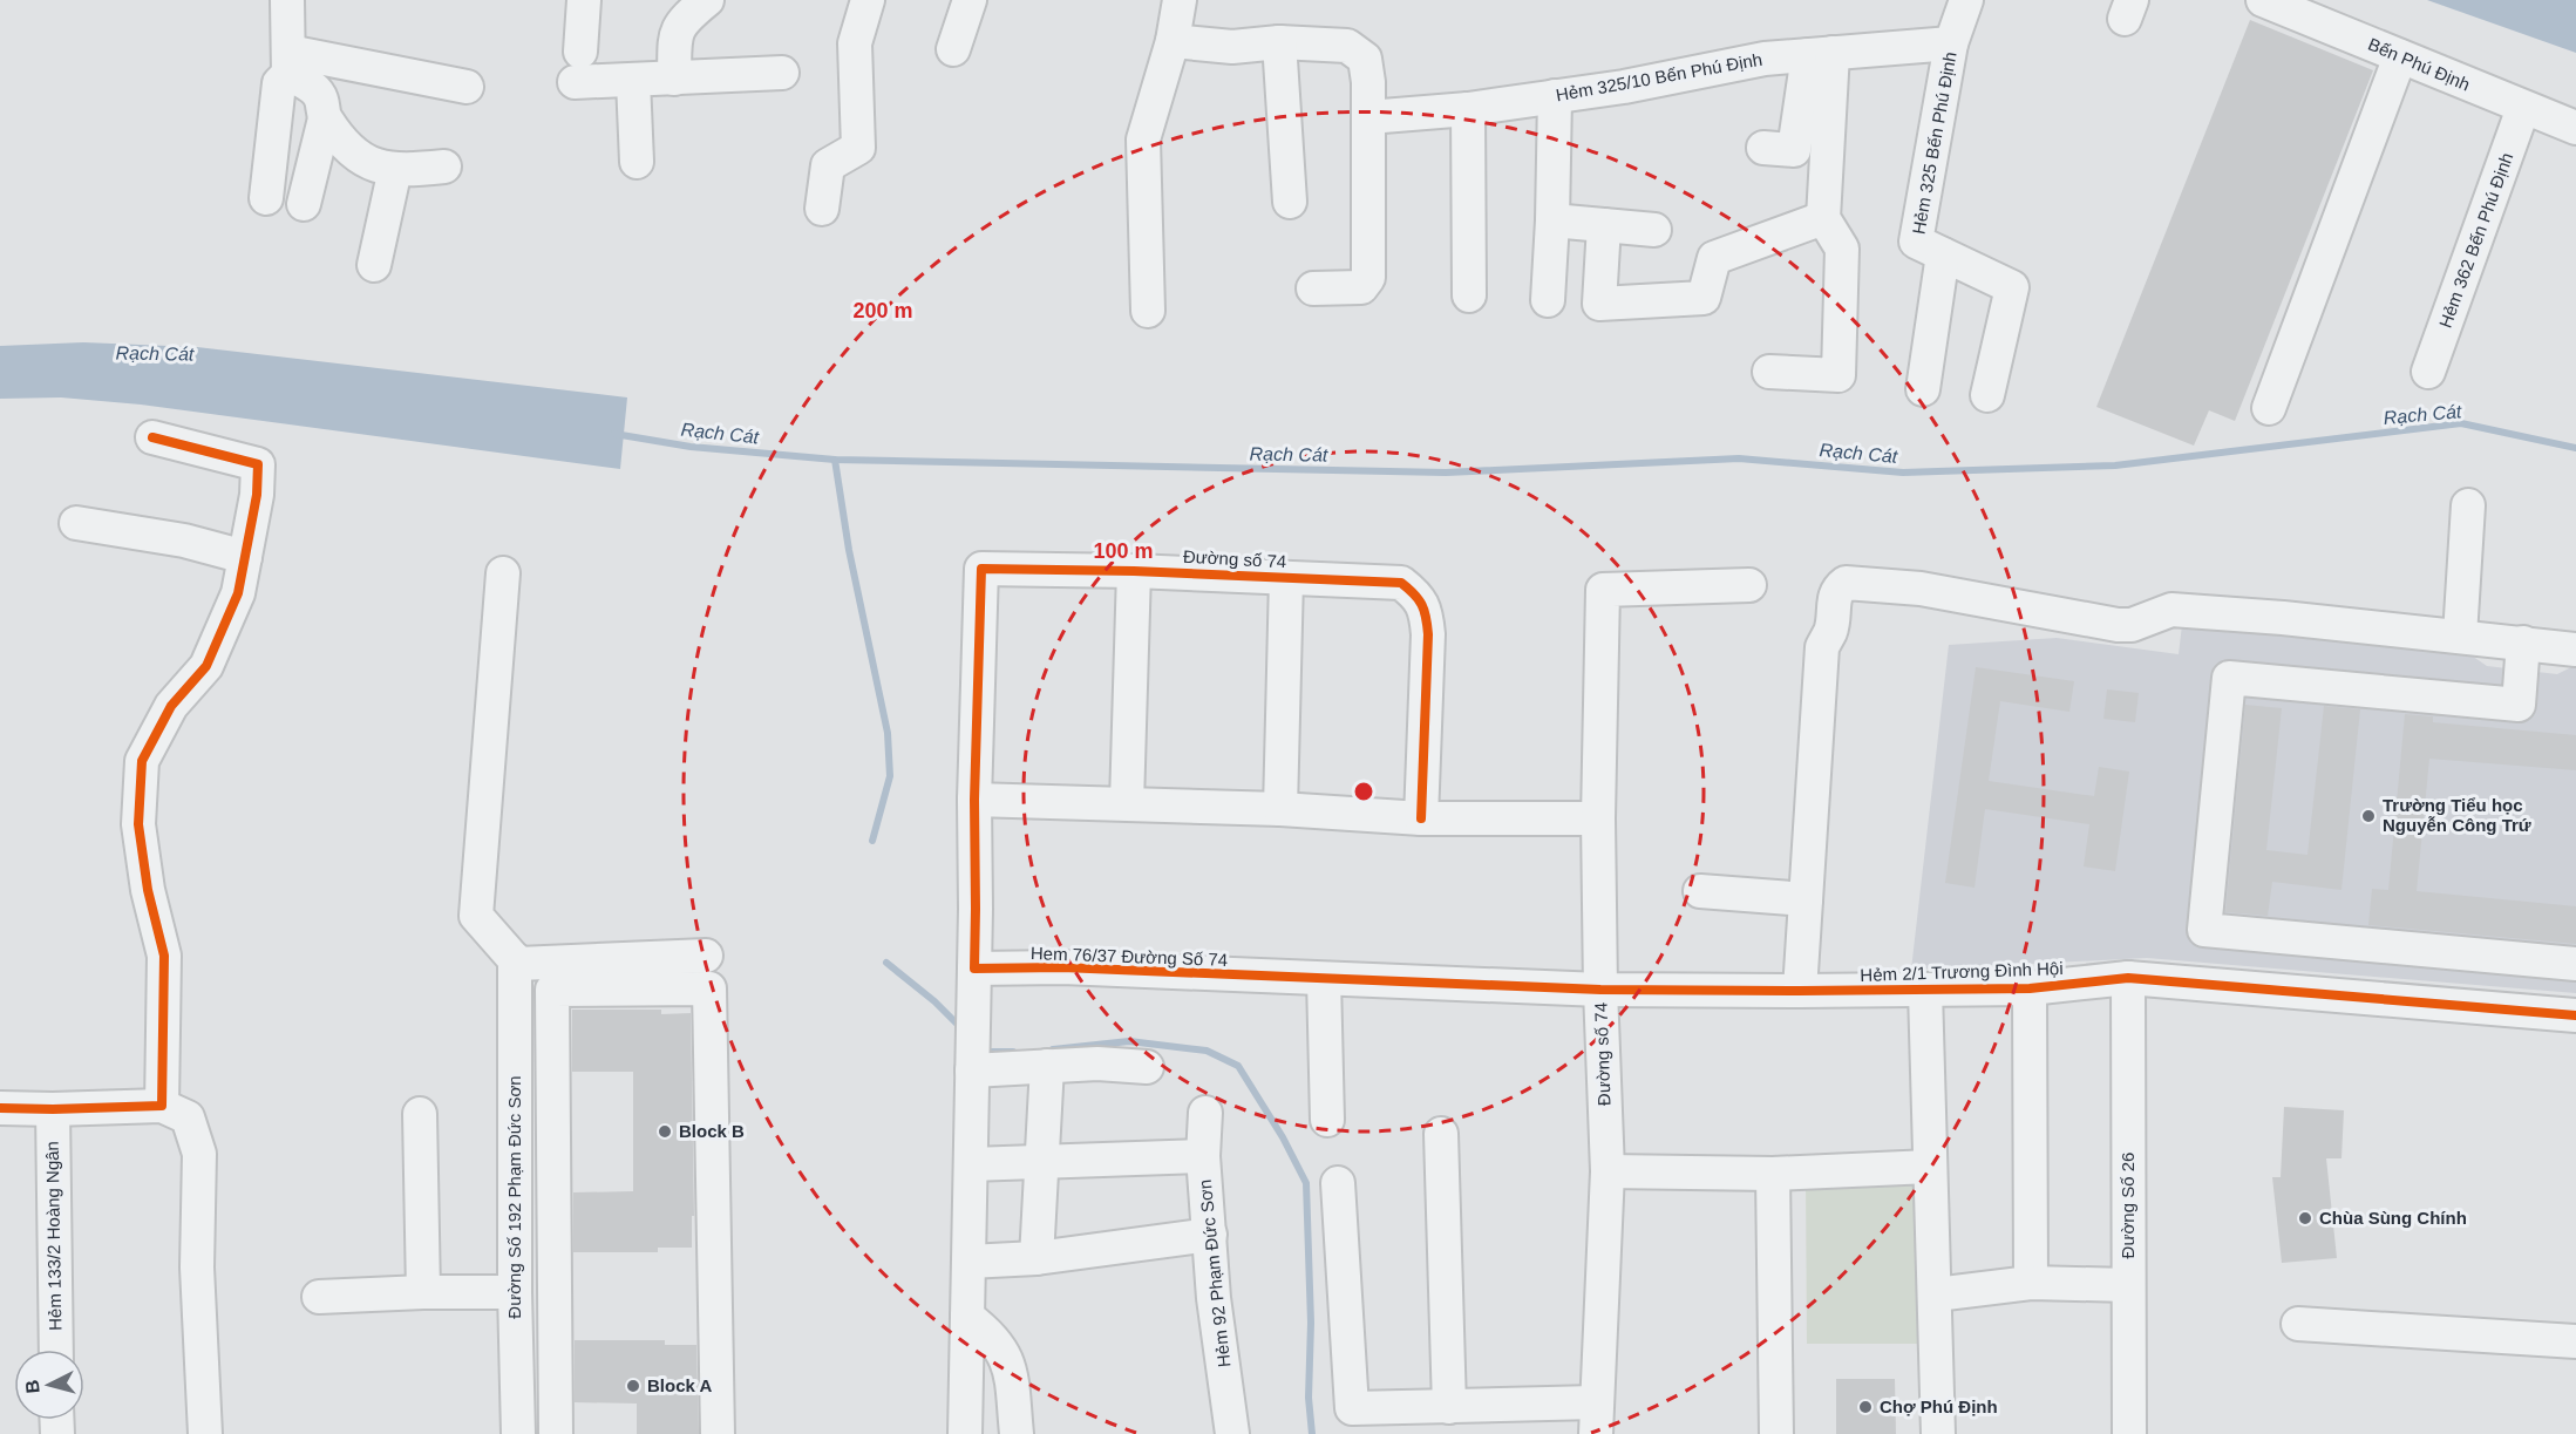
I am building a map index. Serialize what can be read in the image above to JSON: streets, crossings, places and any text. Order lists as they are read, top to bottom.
{
  "streets": {
    "street": [
      "Bến Phú Định",
      "Hẻm 325/10 Bến Phú Định",
      "Hẻm 325 Bến Phú Định",
      "Hẻm 362 Bến Phú Định",
      "Đường số 74",
      "Hem 76/37 Đường Số 74",
      "Hẻm 2/1 Trương Đình Hội",
      "Đường Số 192 Phạm Đức Sơn",
      "Đường Số 26",
      "Hẻm 133/2 Hoàng Ngân",
      "Hẻm 92 Phạm Đức Sơn"
    ]
  },
  "crossings": [
    ["Bến Phú Định", "Hẻm 362 Bến Phú Định"],
    ["Hẻm 325/10 Bến Phú Định", "Hẻm 325 Bến Phú Định"],
    ["Đường số 74", "Hem 76/37 Đường Số 74"],
    ["Đường số 74", "Hẻm 2/1 Trương Đình Hội"],
    ["Hem 76/37 Đường Số 74", "Hẻm 2/1 Trương Đình Hội"],
    ["Hẻm 2/1 Trương Đình Hội", "Đường Số 26"]
  ],
  "water": ["Rạch Cát"],
  "places": [
    "Trường Tiểu học Nguyễn Công Trứ",
    "Block B",
    "Chùa Sùng Chính",
    "Block A",
    "Chợ Phú Định"
  ],
  "north": "left",
  "rings": ["200 m", "100 m"]
}
